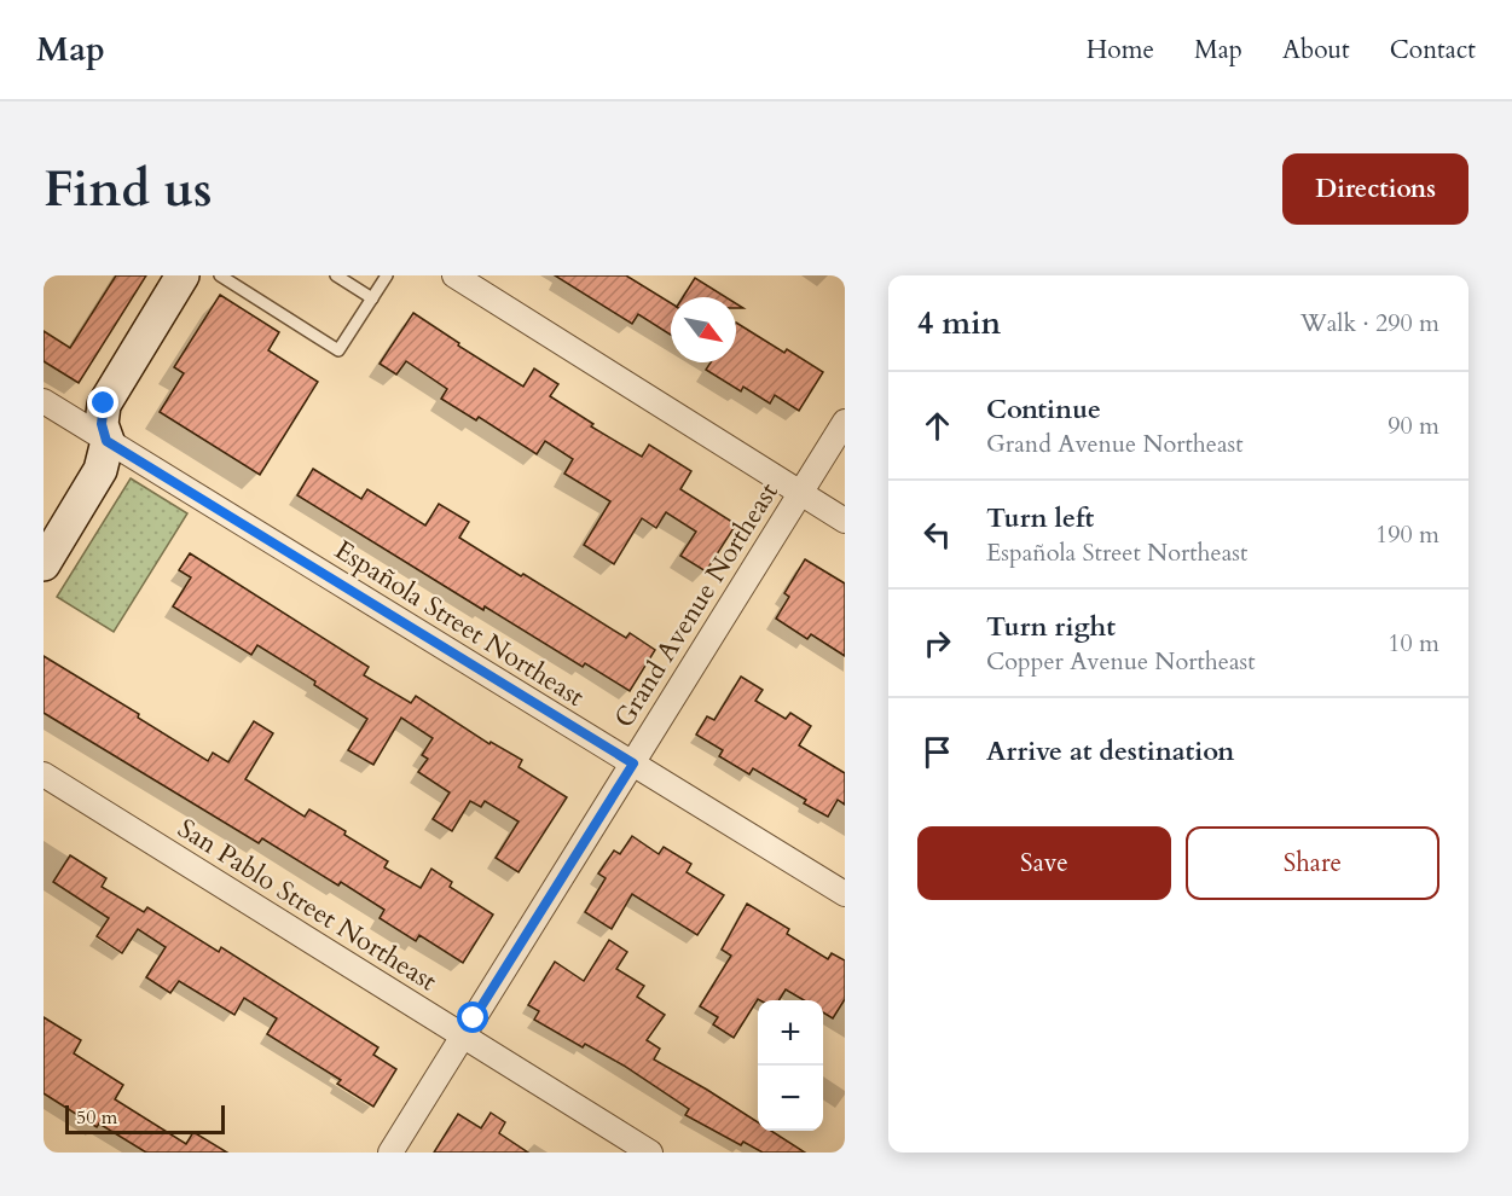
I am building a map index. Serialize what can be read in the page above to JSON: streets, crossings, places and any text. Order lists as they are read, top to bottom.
{
  "streets": {
    "street": ["Grand Avenue Northeast", "Española Street Northeast", "San Pablo Street Northeast"]
  },
  "crossings": [
    ["Grand Avenue Northeast", "Española Street Northeast"],
    ["Grand Avenue Northeast", "San Pablo Street Northeast"]
  ],
  "scale_bar": "50 m",
  "north": "bottom right",
  "page": {
    "header": "Map",
    "nav": [
      "Home",
      "Map",
      "About",
      "Contact"
    ],
    "buttons": [
      "Directions",
      ["Save", "Share"]
    ],
    "title": "Find us",
    "heading": ["4 min", "Walk · 290 m"],
    "list": [
      ["Continue", "Grand Avenue Northeast", "90 m"],
      ["Turn left", "Española Street Northeast", "190 m"],
      ["Turn right", "Copper Avenue Northeast", "10 m"],
      "Arrive at destination"
    ],
    "map_buttons": ["+", "−"],
    "scale": "50 m"
  }
}
